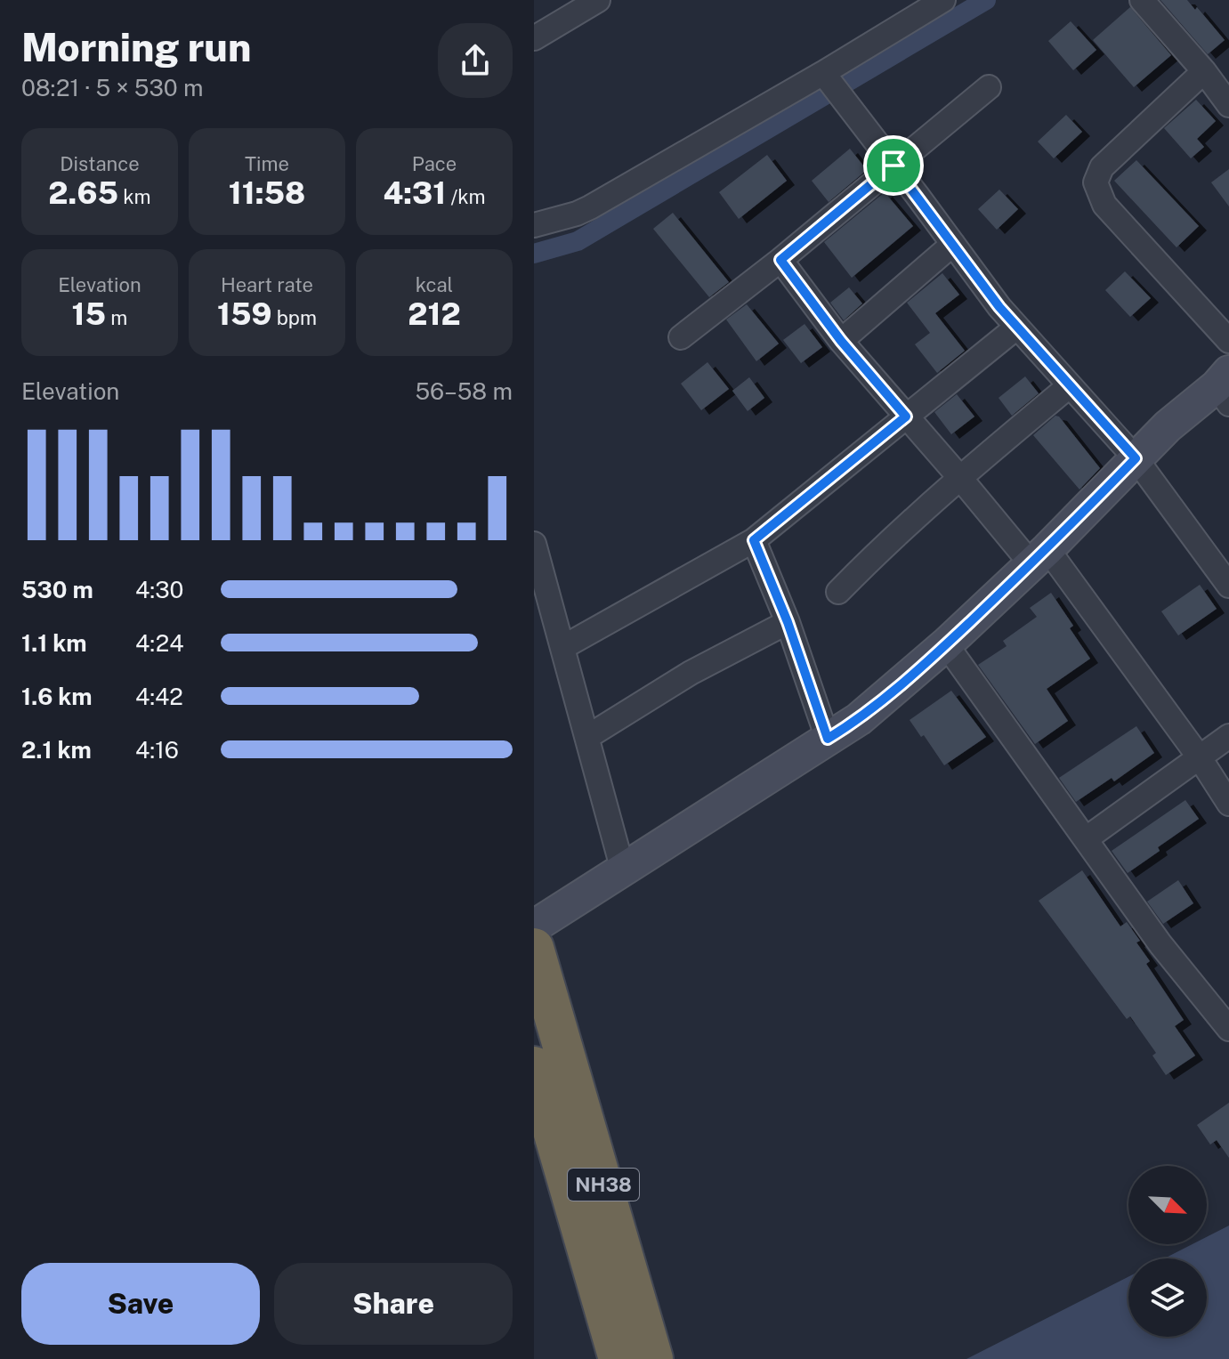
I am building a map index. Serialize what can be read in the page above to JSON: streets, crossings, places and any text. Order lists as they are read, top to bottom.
{
  "streets": {
    "highway": ["NH38"]
  },
  "north": "bottom right",
  "page": {
    "heading": ["Morning run", "08:21 · 5 × 530 m"],
    "stats": [
      ["Distance", "2.65 km"],
      ["Time", "11:58"],
      ["Pace", "4:31 /km"],
      ["Elevation", "15 m"],
      ["Heart rate", "159 bpm"],
      ["kcal", "212"]
    ],
    "chart": ["Elevation", "56–58 m"],
    "list": [
      {
        "name": "530 m",
        "note": "4:30"
      },
      {
        "name": "1.1 km",
        "note": "4:24"
      },
      {
        "name": "1.6 km",
        "note": "4:42"
      },
      {
        "name": "2.1 km",
        "note": "4:16"
      }
    ],
    "buttons": ["Save", "Share"]
  }
}
